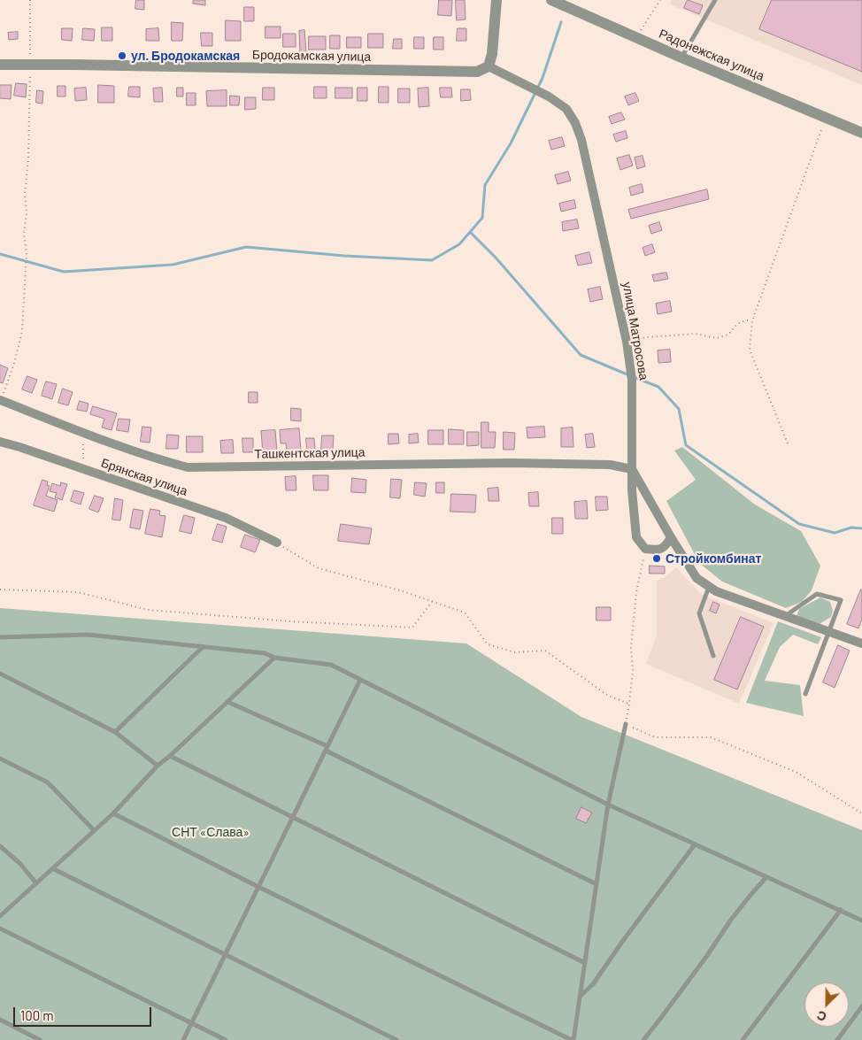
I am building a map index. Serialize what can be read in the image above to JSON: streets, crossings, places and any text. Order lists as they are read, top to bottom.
{
  "streets": {
    "street": [
      "Радонежская улица",
      "Бродокамская улица",
      "улица Матросова",
      "Ташкентская улица",
      "Брянская улица"
    ]
  },
  "crossings": [
    ["Бродокамская улица", "улица Матросова"],
    ["улица Матросова", "Ташкентская улица"]
  ],
  "parks": ["СНТ «Слава»"],
  "places": ["ул. Бродокамская", "Стройкомбинат"],
  "scale_bar": "100 m",
  "north": "bottom left"
}
